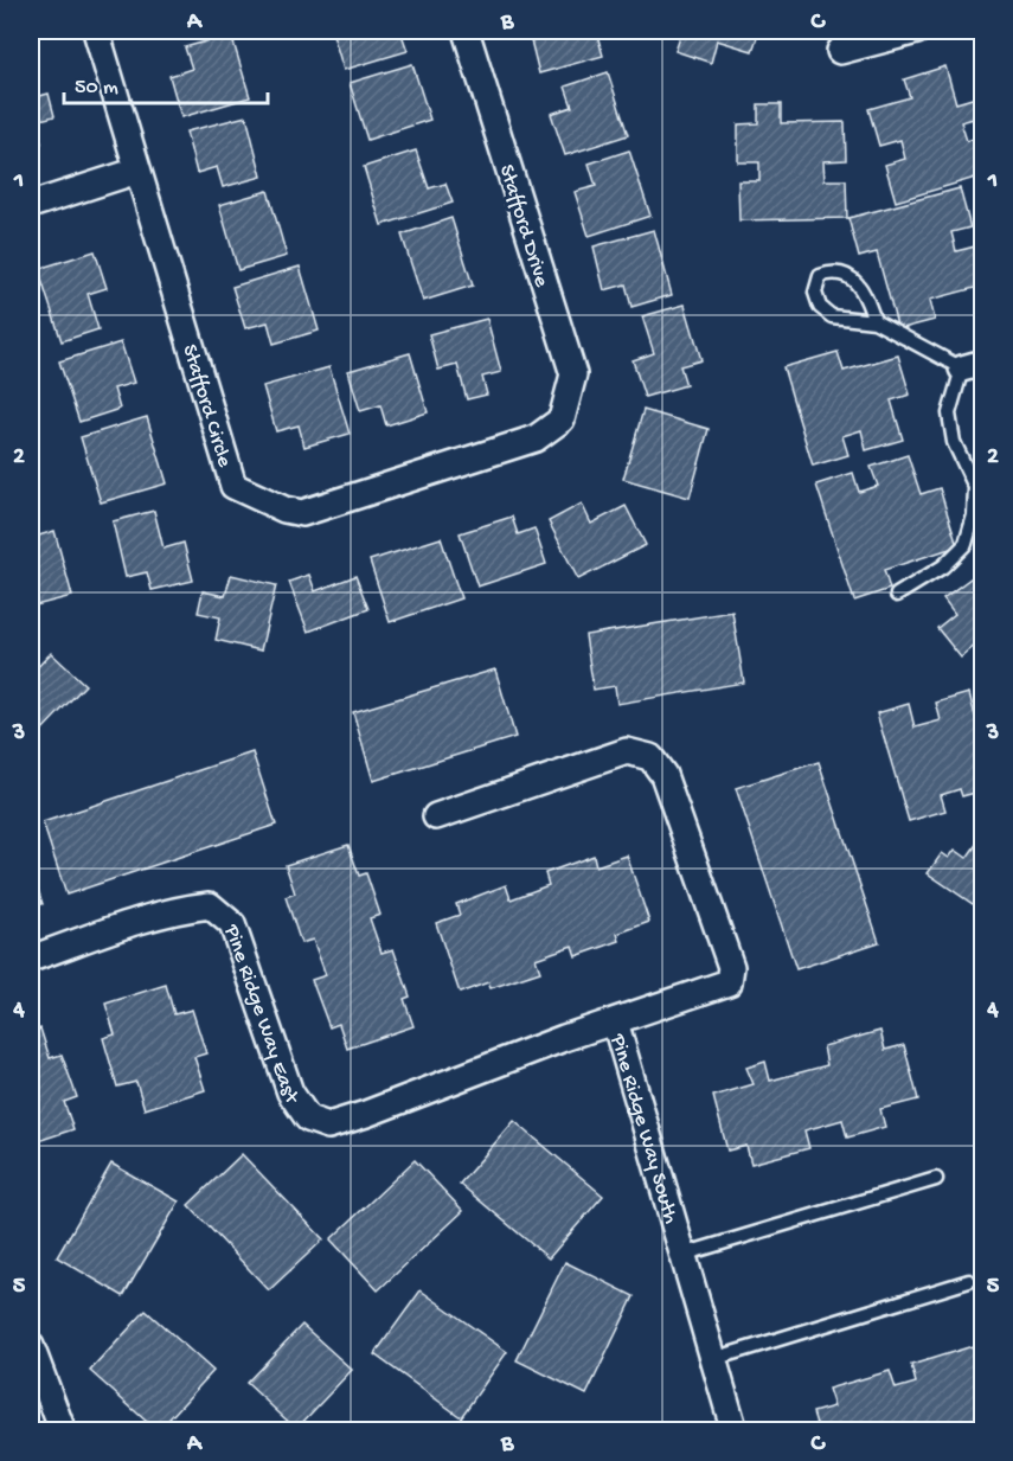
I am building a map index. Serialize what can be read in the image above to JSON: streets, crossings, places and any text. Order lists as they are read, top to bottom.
{
  "streets": {
    "street": [
      "Stafford Drive",
      "Stafford Circle",
      "Pine Ridge Way East",
      "Pine Ridge Way South"
    ]
  },
  "crossings": [
    ["Stafford Drive", "Stafford Circle"],
    ["Pine Ridge Way East", "Pine Ridge Way South"]
  ],
  "scale_bar": "50 m",
  "grid": {
    "columns": ["A", "B", "C"],
    "rows": [
      "1",
      "2",
      "3",
      "4",
      "5"
    ]
  }
}
